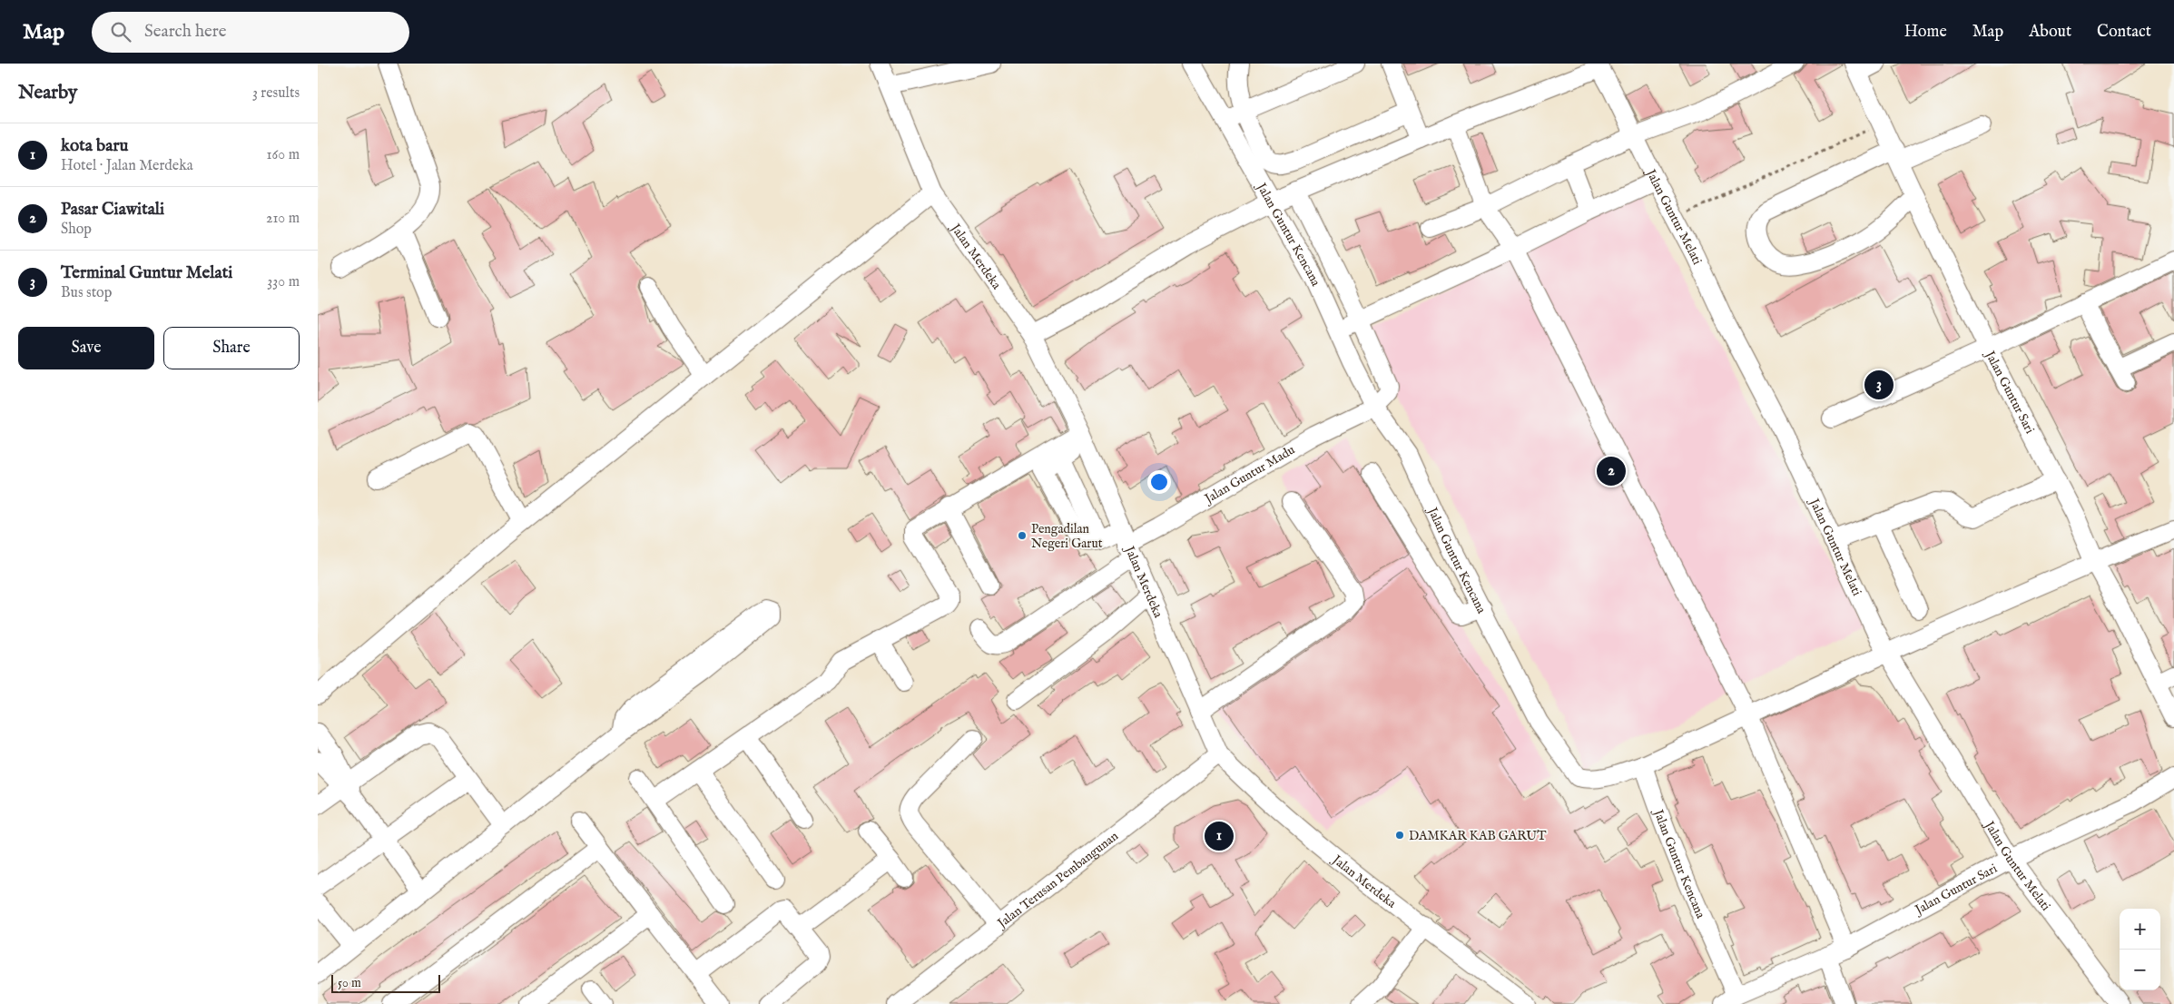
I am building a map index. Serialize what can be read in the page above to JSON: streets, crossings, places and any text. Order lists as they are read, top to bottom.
{
  "streets": {
    "street": [
      "Jalan Guntur Melati",
      "Jalan Guntur Kencana",
      "Jalan Merdeka",
      "Jalan Guntur Sari",
      "Jalan Guntur Madu",
      "Jalan Terusan Pembangunan"
    ]
  },
  "crossings": [
    ["Jalan Guntur Melati", "Jalan Guntur Sari"],
    ["Jalan Guntur Kencana", "Jalan Guntur Sari"],
    ["Jalan Guntur Kencana", "Jalan Guntur Madu"],
    ["Jalan Merdeka", "Jalan Guntur Madu"],
    ["Jalan Merdeka", "Jalan Terusan Pembangunan"]
  ],
  "places": ["Pengadilan Negeri Garut", "DAMKAR KAB GARUT"],
  "scale_bar": "50 m",
  "page": {
    "header": "Map",
    "search": "Search here",
    "nav": [
      "Home",
      "Map",
      "About",
      "Contact"
    ],
    "heading": ["Nearby", "3 results"],
    "list": [
      {
        "mark": "1",
        "name": "kota baru",
        "note": "Hotel · Jalan Merdeka",
        "value": "160 m"
      },
      {
        "mark": "2",
        "name": "Pasar Ciawitali",
        "note": "Shop",
        "value": "210 m"
      },
      {
        "mark": "3",
        "name": "Terminal Guntur Melati",
        "note": "Bus stop",
        "value": "330 m"
      }
    ],
    "buttons": ["Save", "Share"],
    "pins": ["3", "2", "1"],
    "map_buttons": ["+", "−"],
    "scale": "50 m"
  }
}
